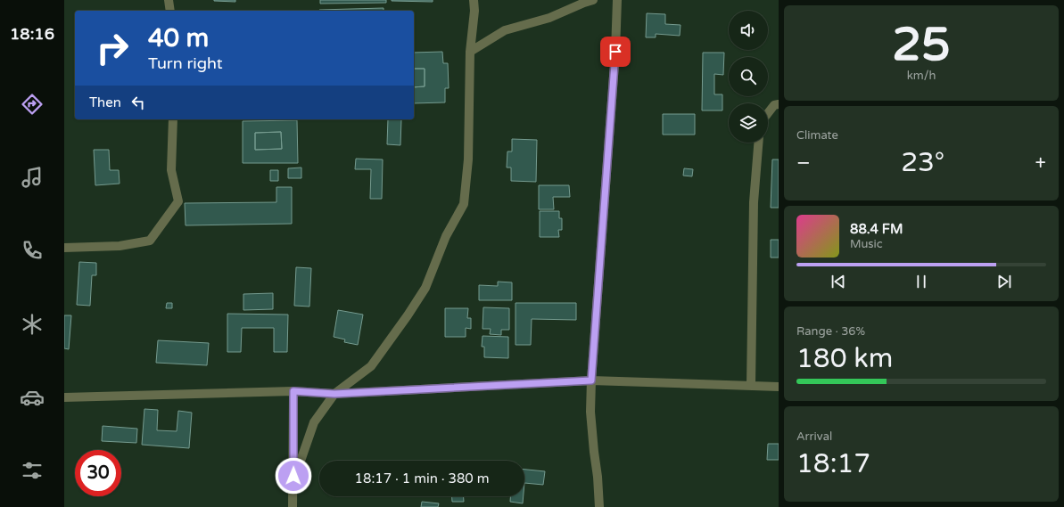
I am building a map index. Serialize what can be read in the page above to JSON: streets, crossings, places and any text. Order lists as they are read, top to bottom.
{
  "page": {
    "tabs": "18:16",
    "tile": [
      ["25", "km/h"],
      "Climate",
      ["Range · 36%", "180 km"],
      ["Arrival", "18:17"]
    ],
    "turn": ["40 m", "Turn right"],
    "then": "Then",
    "heat": ["−", "23°", "+"],
    "song": ["88.4 FM", "Music"],
    "limit": "30",
    "trip": "18:17 · 1 min · 380 m"
  }
}
